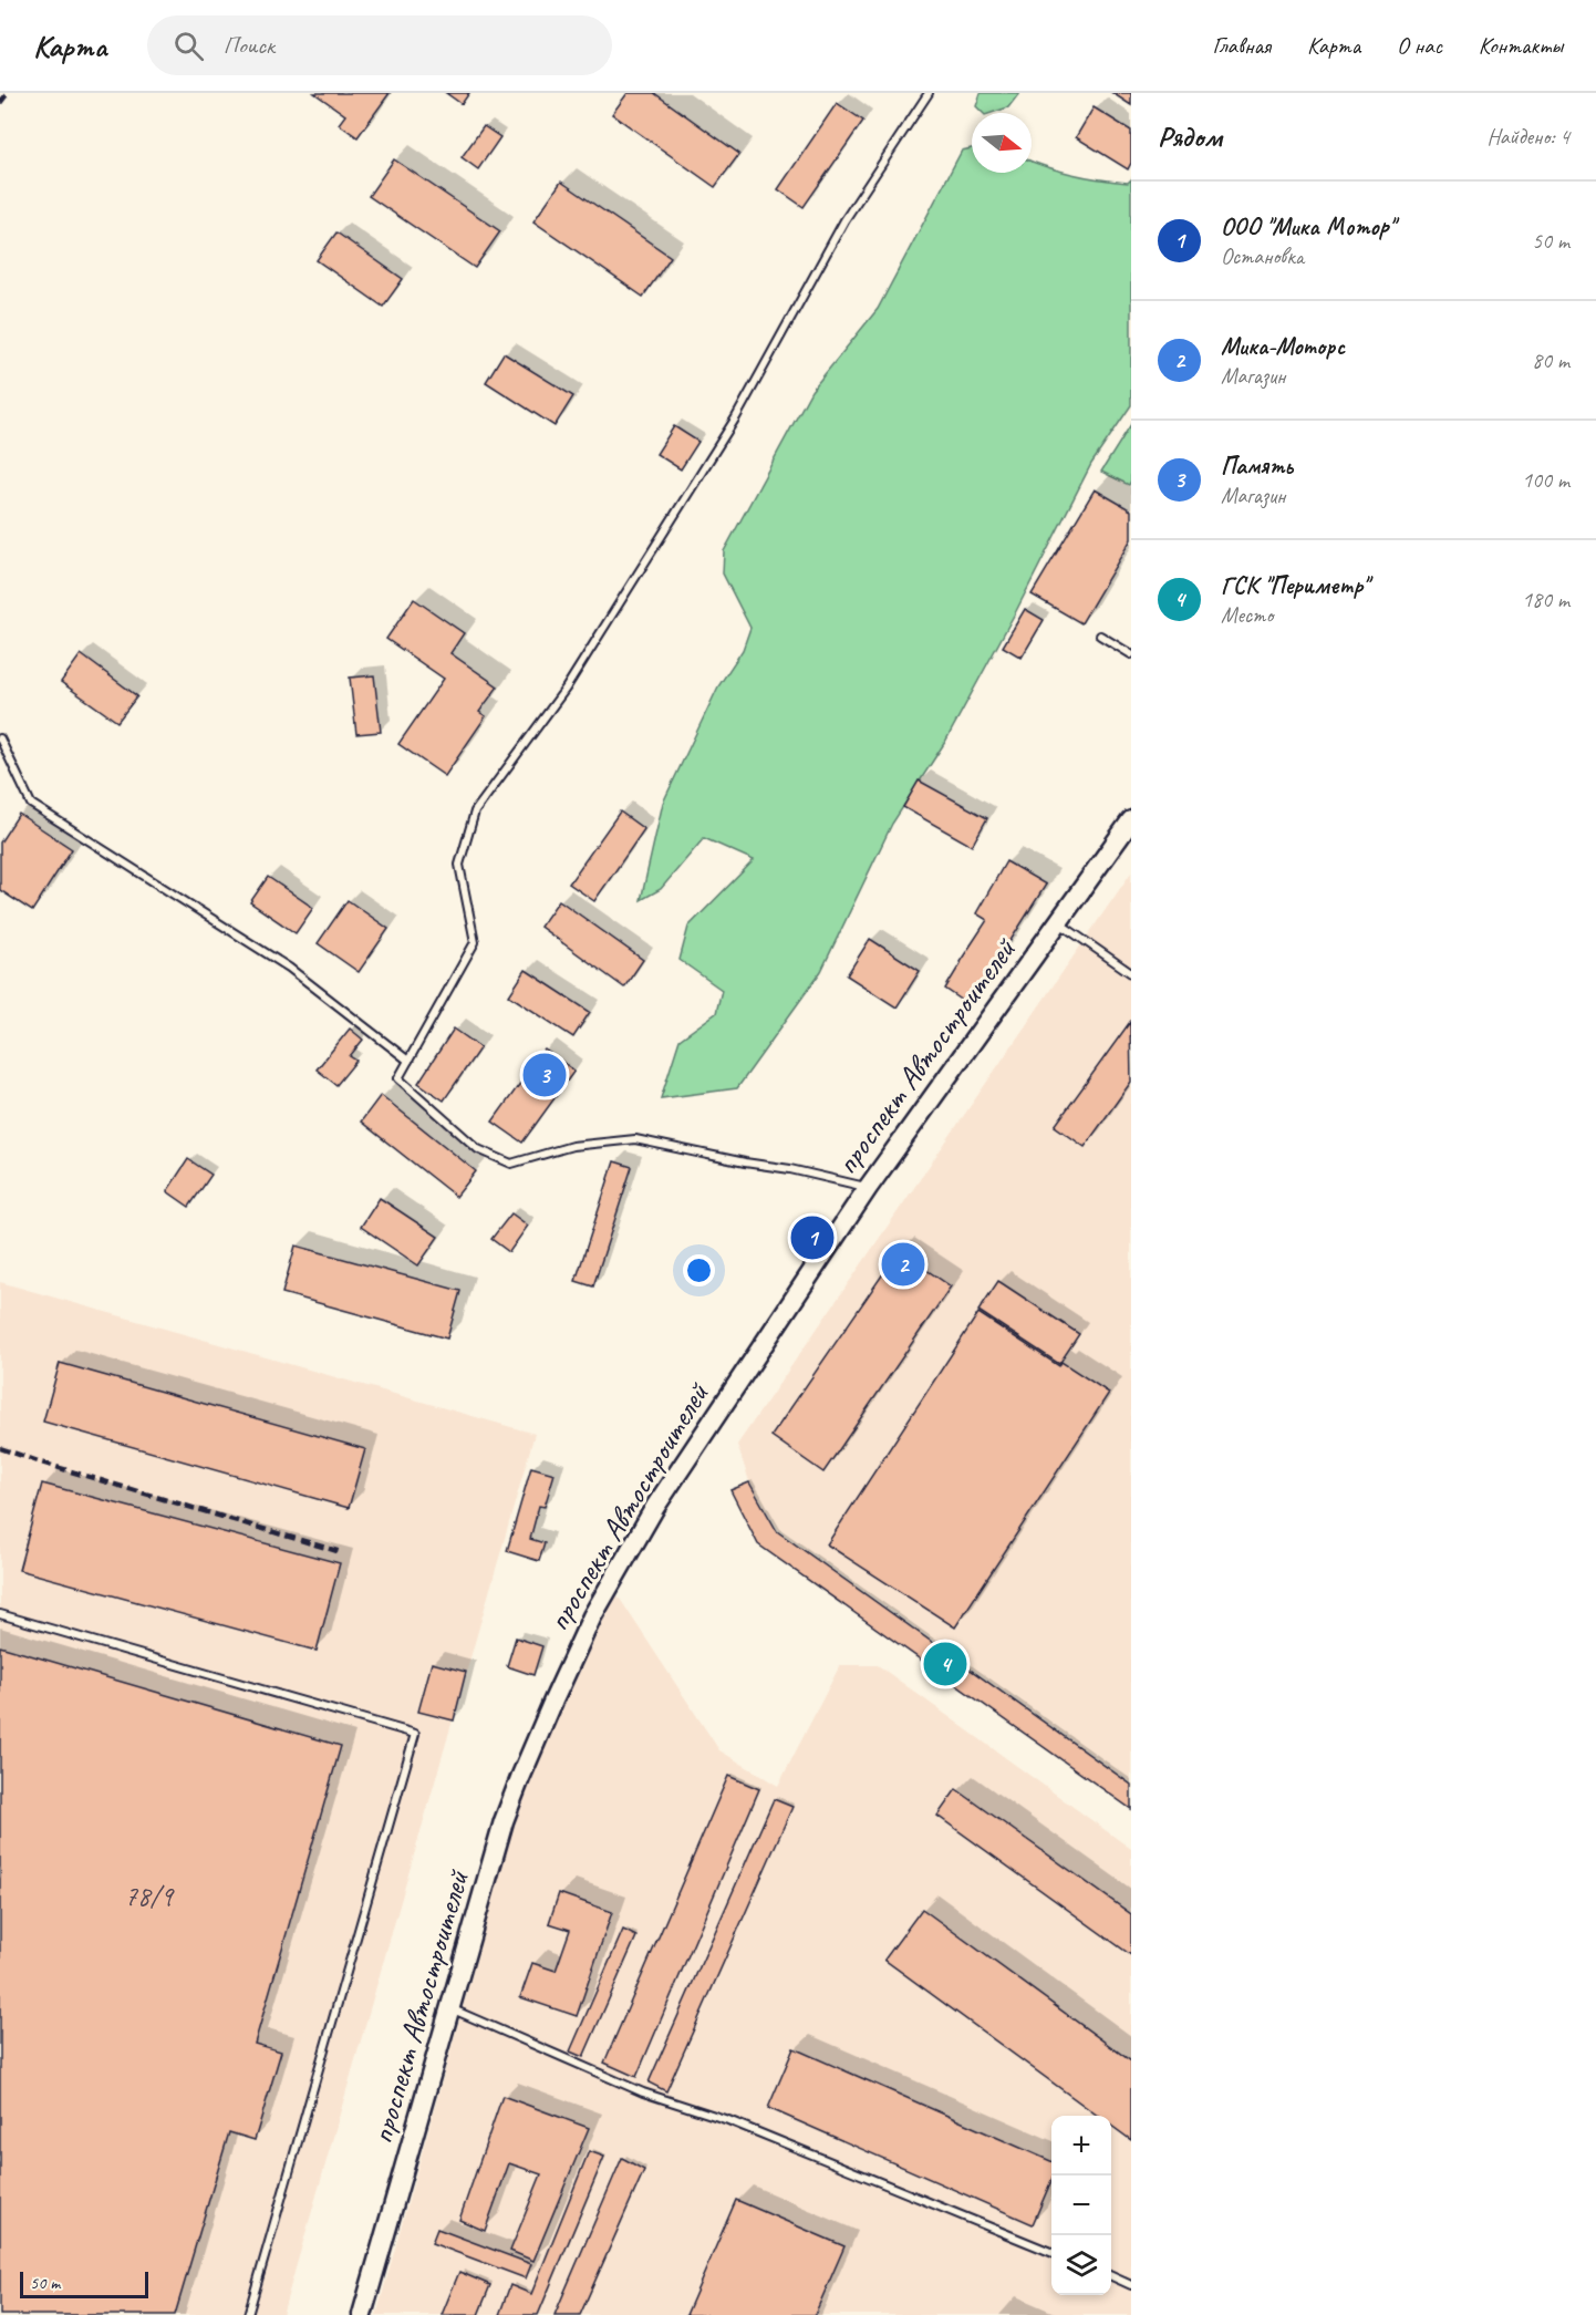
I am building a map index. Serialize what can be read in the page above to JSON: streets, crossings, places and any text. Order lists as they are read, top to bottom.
{
  "streets": {
    "main road": ["проспект Автостроителей"]
  },
  "house_numbers": ["78/9"],
  "scale_bar": "50 m",
  "north": "right",
  "page": {
    "header": "Карта",
    "search": "Поиск",
    "nav": [
      "Главная",
      "Карта",
      "О нас",
      "Контакты"
    ],
    "heading": ["Рядом", "Найдено: 4"],
    "list": [
      {
        "mark": "1",
        "name": "ООО \"Мика Мотор\"",
        "note": "Остановка",
        "value": "50 m"
      },
      {
        "mark": "2",
        "name": "Мика-Моторс",
        "note": "Магазин",
        "value": "80 m"
      },
      {
        "mark": "3",
        "name": "Память",
        "note": "Магазин",
        "value": "100 m"
      },
      {
        "mark": "4",
        "name": "ГСК \"Периметр\"",
        "note": "Место",
        "value": "180 m"
      }
    ],
    "pins": [
      "3",
      "1",
      "2",
      "4"
    ],
    "map_buttons": ["+", "−"],
    "scale": "50 m"
  }
}
